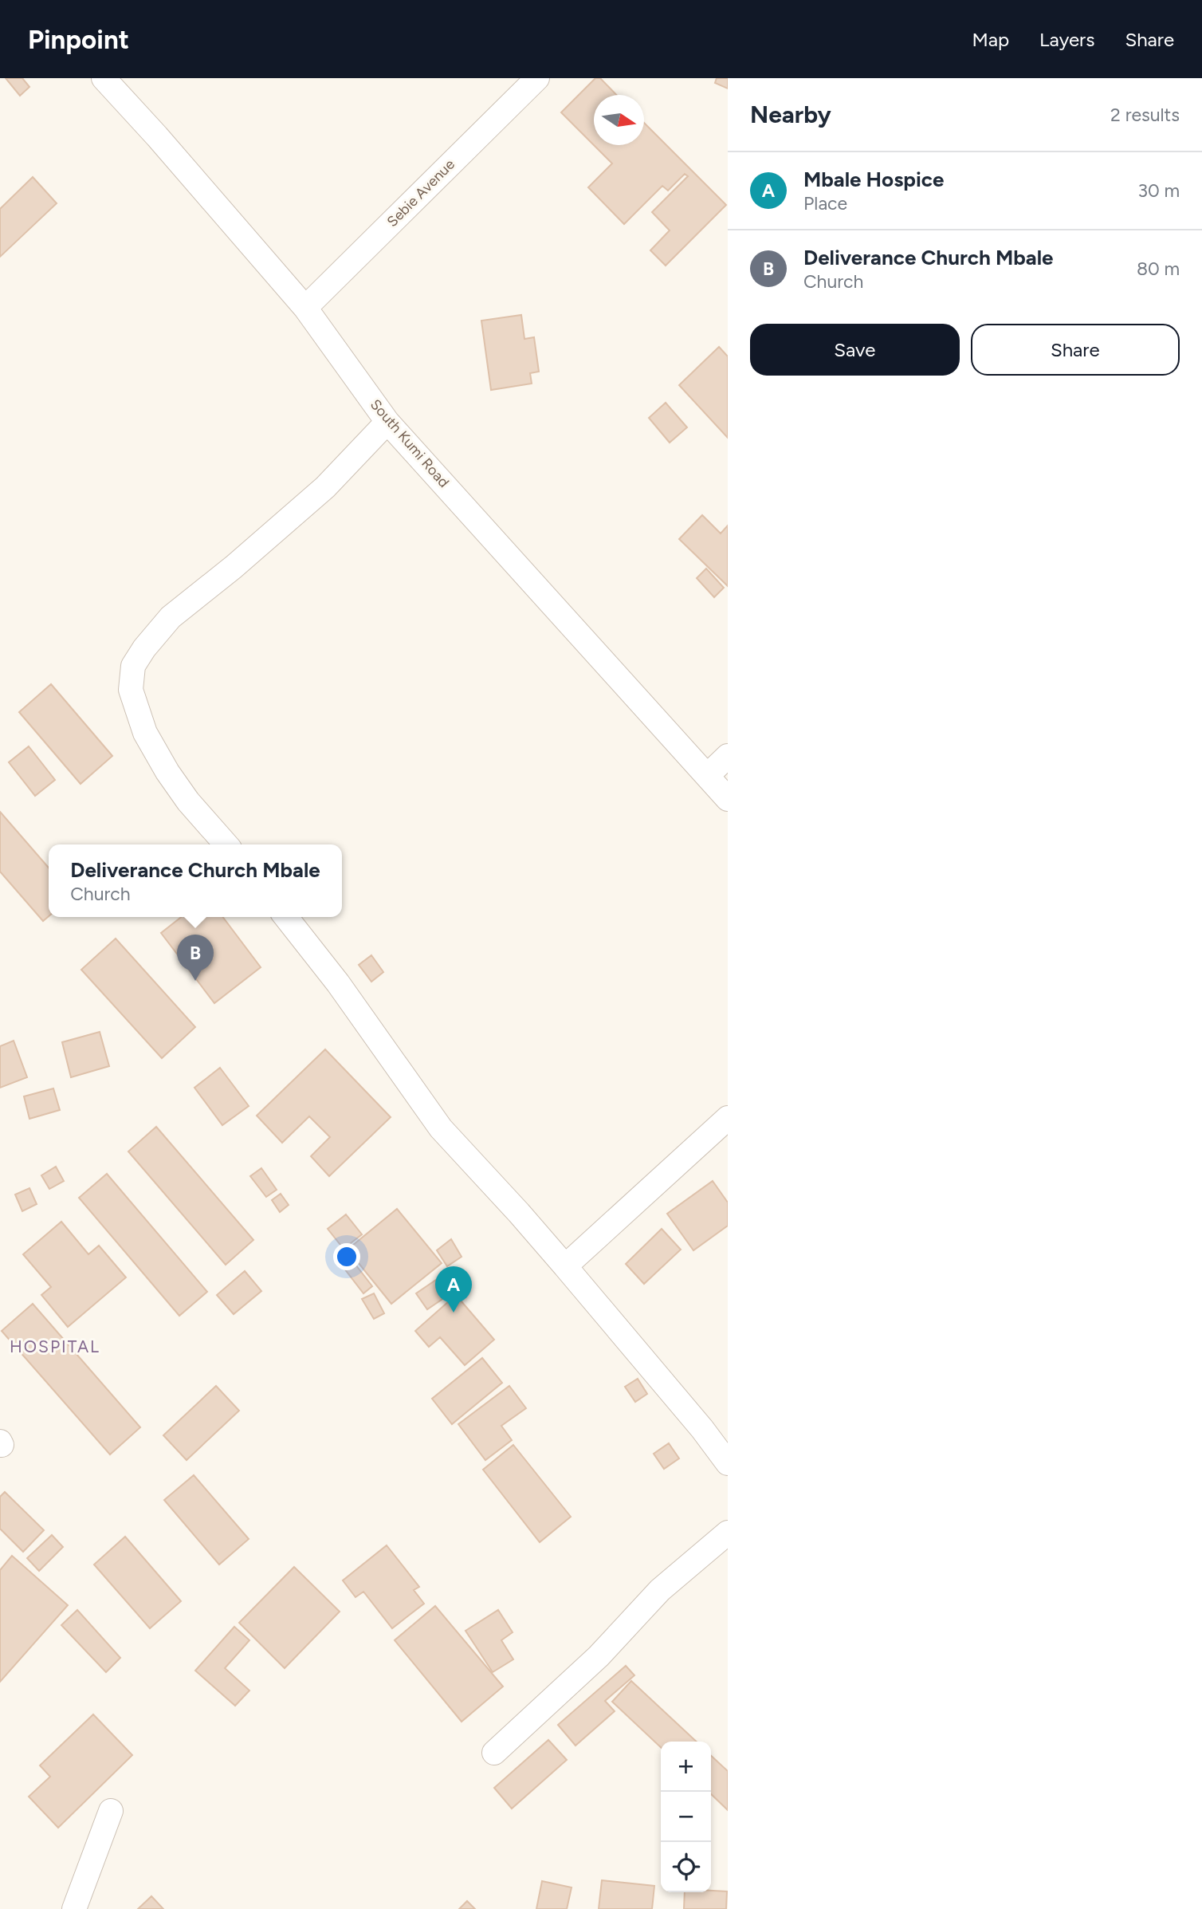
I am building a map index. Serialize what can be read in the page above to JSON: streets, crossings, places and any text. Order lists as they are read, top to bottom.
{
  "streets": {
    "street": ["Sebie Avenue", "South Kumi Road"]
  },
  "crossings": [
    ["Sebie Avenue", "South Kumi Road"]
  ],
  "districts": ["HOSPITAL"],
  "north": "right",
  "page": {
    "header": "Pinpoint",
    "nav": ["Map", "Layers", "Share"],
    "heading": ["Nearby", "2 results"],
    "list": [
      {
        "mark": "A",
        "name": "Mbale Hospice",
        "note": "Place",
        "value": "30 m"
      },
      {
        "mark": "B",
        "name": "Deliverance Church Mbale",
        "note": "Church",
        "value": "80 m"
      }
    ],
    "buttons": ["Save", "Share"],
    "popup": ["Deliverance Church Mbale", "Church"],
    "pins": ["B", "A"],
    "map_buttons": ["+", "−"]
  }
}
